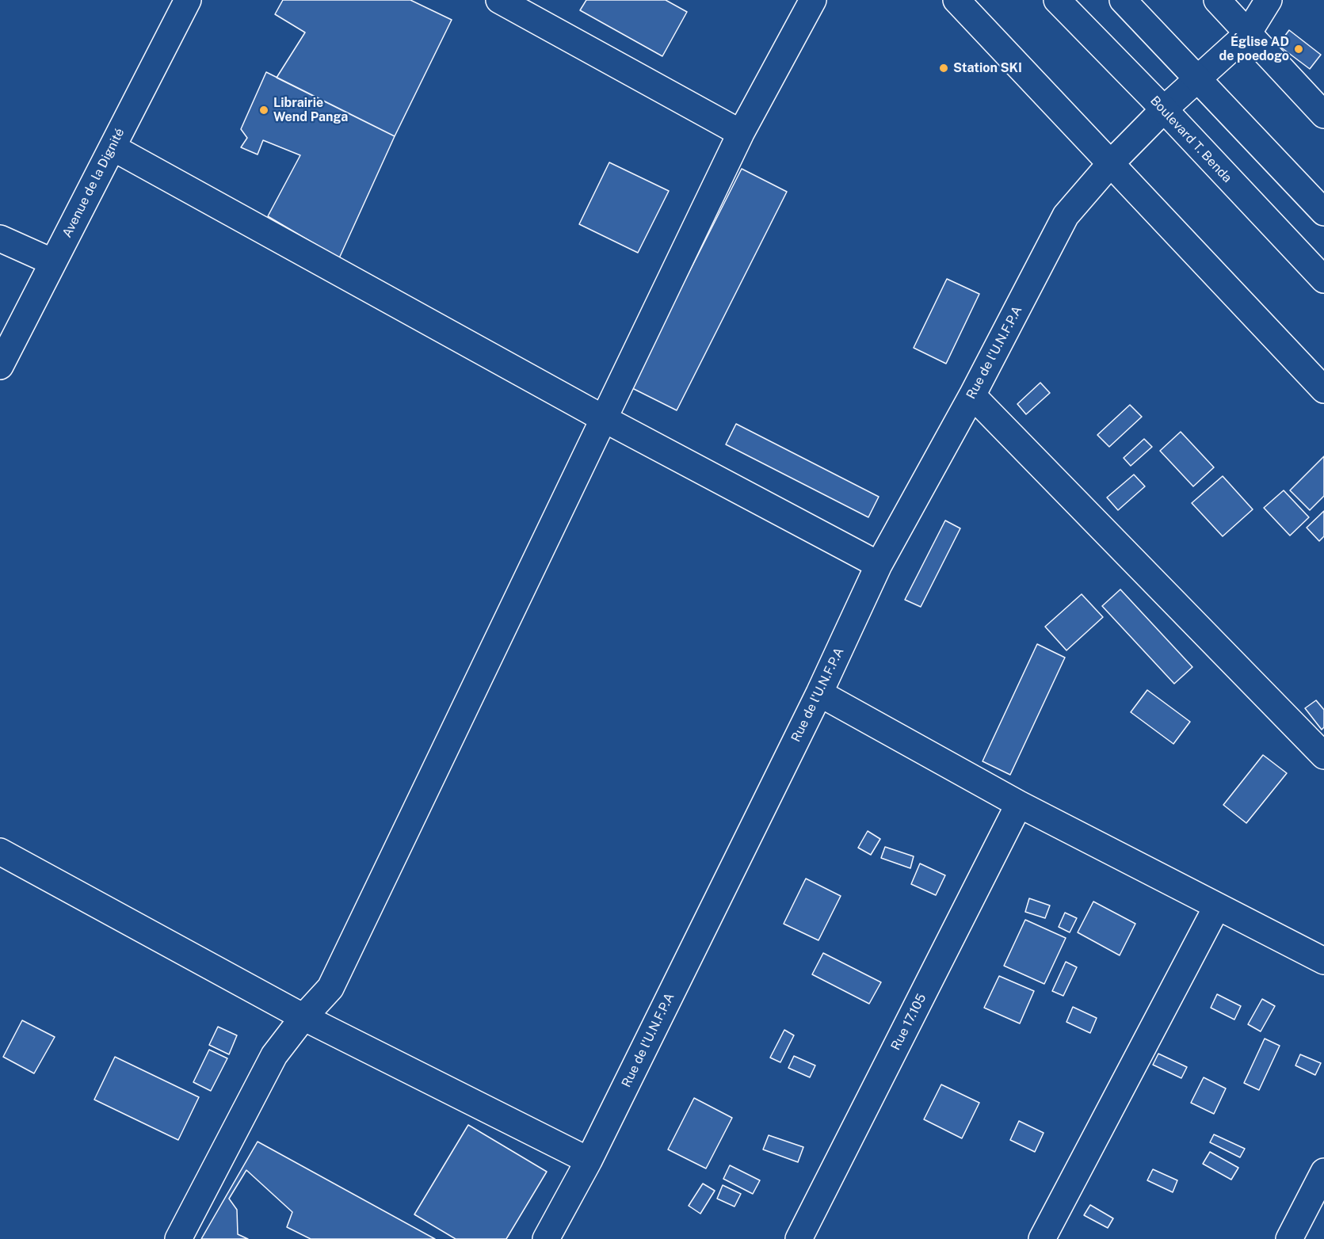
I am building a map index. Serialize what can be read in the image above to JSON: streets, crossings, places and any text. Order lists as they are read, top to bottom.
{
  "streets": {
    "main road": [
      "Boulevard T. Benda",
      "Avenue de la Dignité",
      "Rue de l'U.N.F.P.A",
      "Rue 17.105"
    ]
  },
  "crossings": [
    ["Boulevard T. Benda", "Rue de l'U.N.F.P.A"]
  ],
  "places": ["Église AD de poedogo", "Station SKI", "Librairie Wend Panga"]
}
